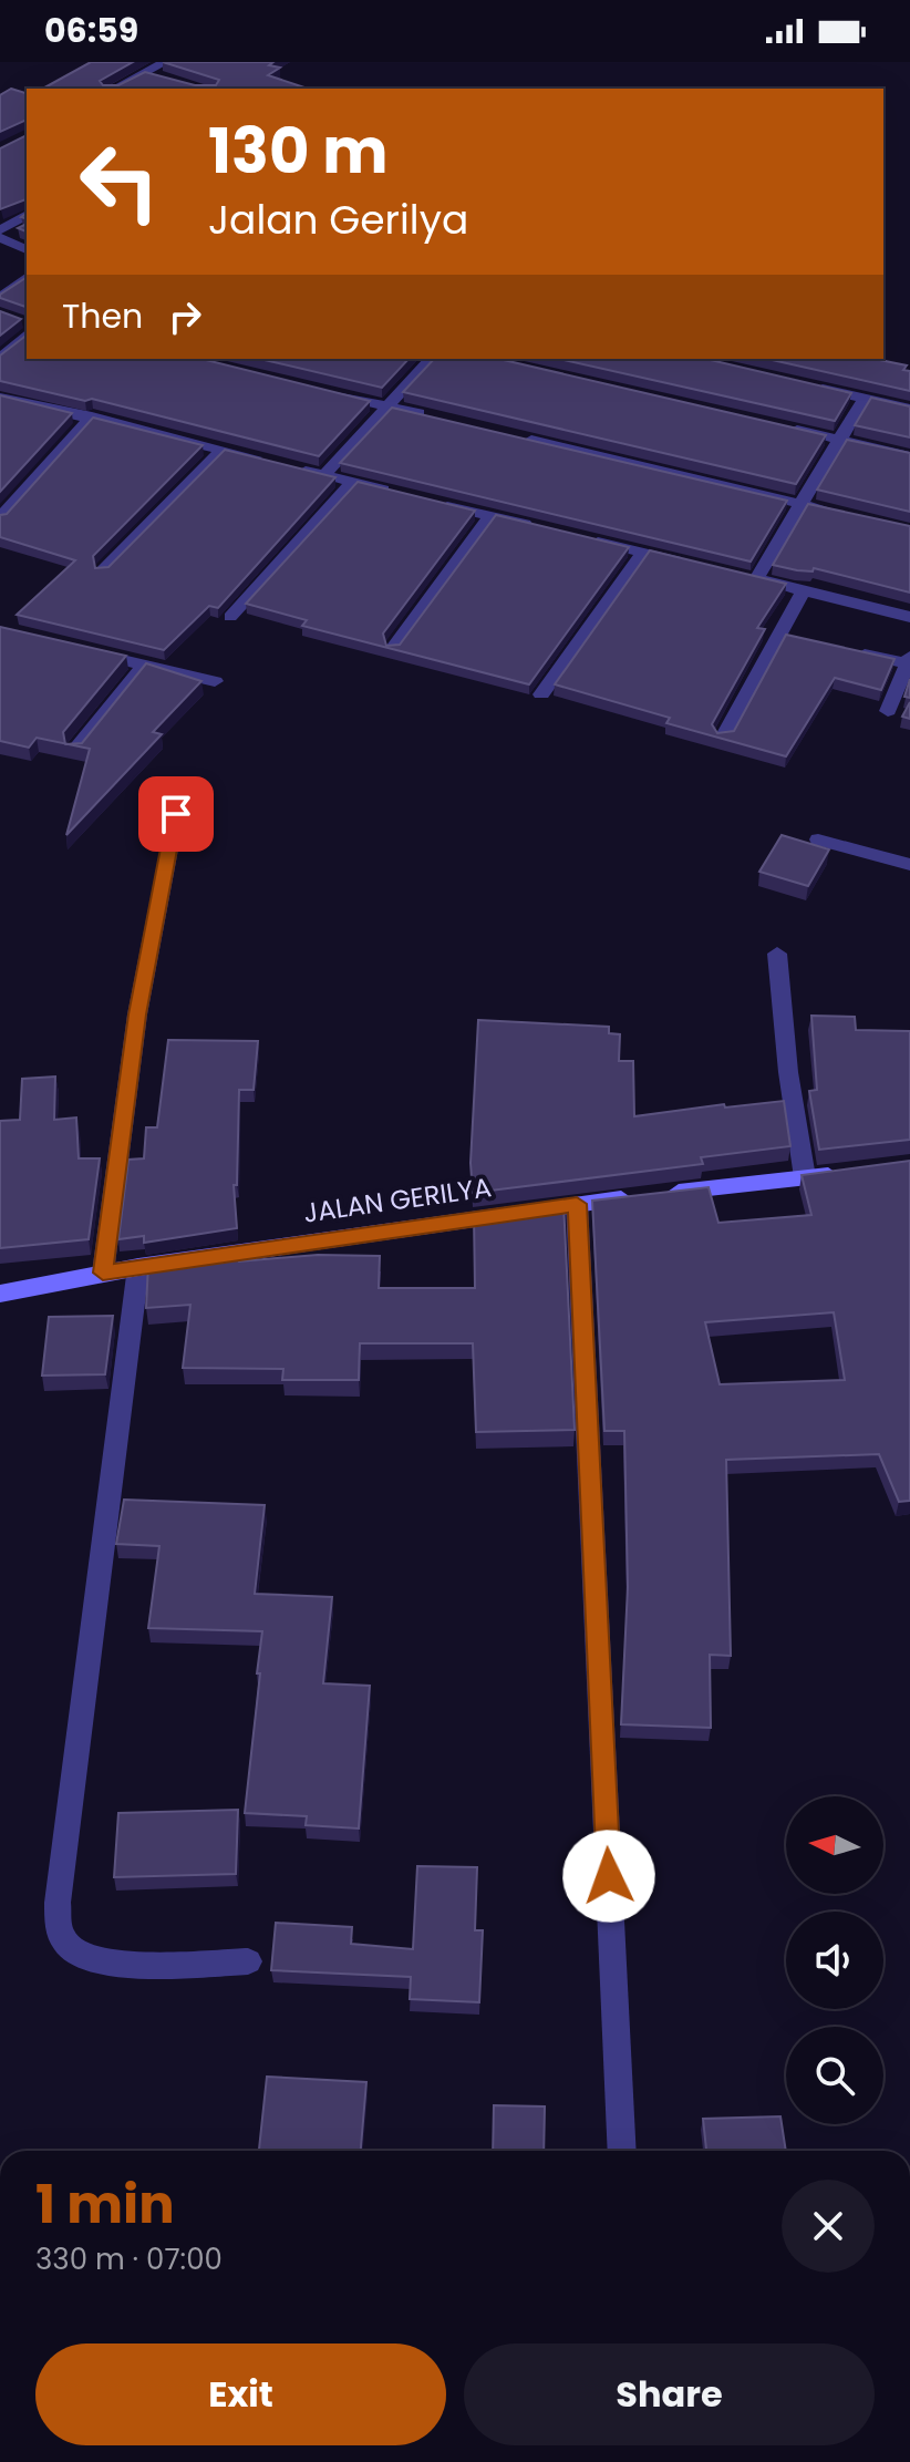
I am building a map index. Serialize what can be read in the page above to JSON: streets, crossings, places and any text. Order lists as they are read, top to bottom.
{
  "streets": {
    "street": ["JALAN GERILYA"]
  },
  "north": "left",
  "page": {
    "status": "06:59",
    "turn": ["130 m", "Jalan Gerilya"],
    "then": "Then",
    "heading": ["1 min", "330 m · 07:00"],
    "buttons": ["Exit", "Share"]
  }
}
